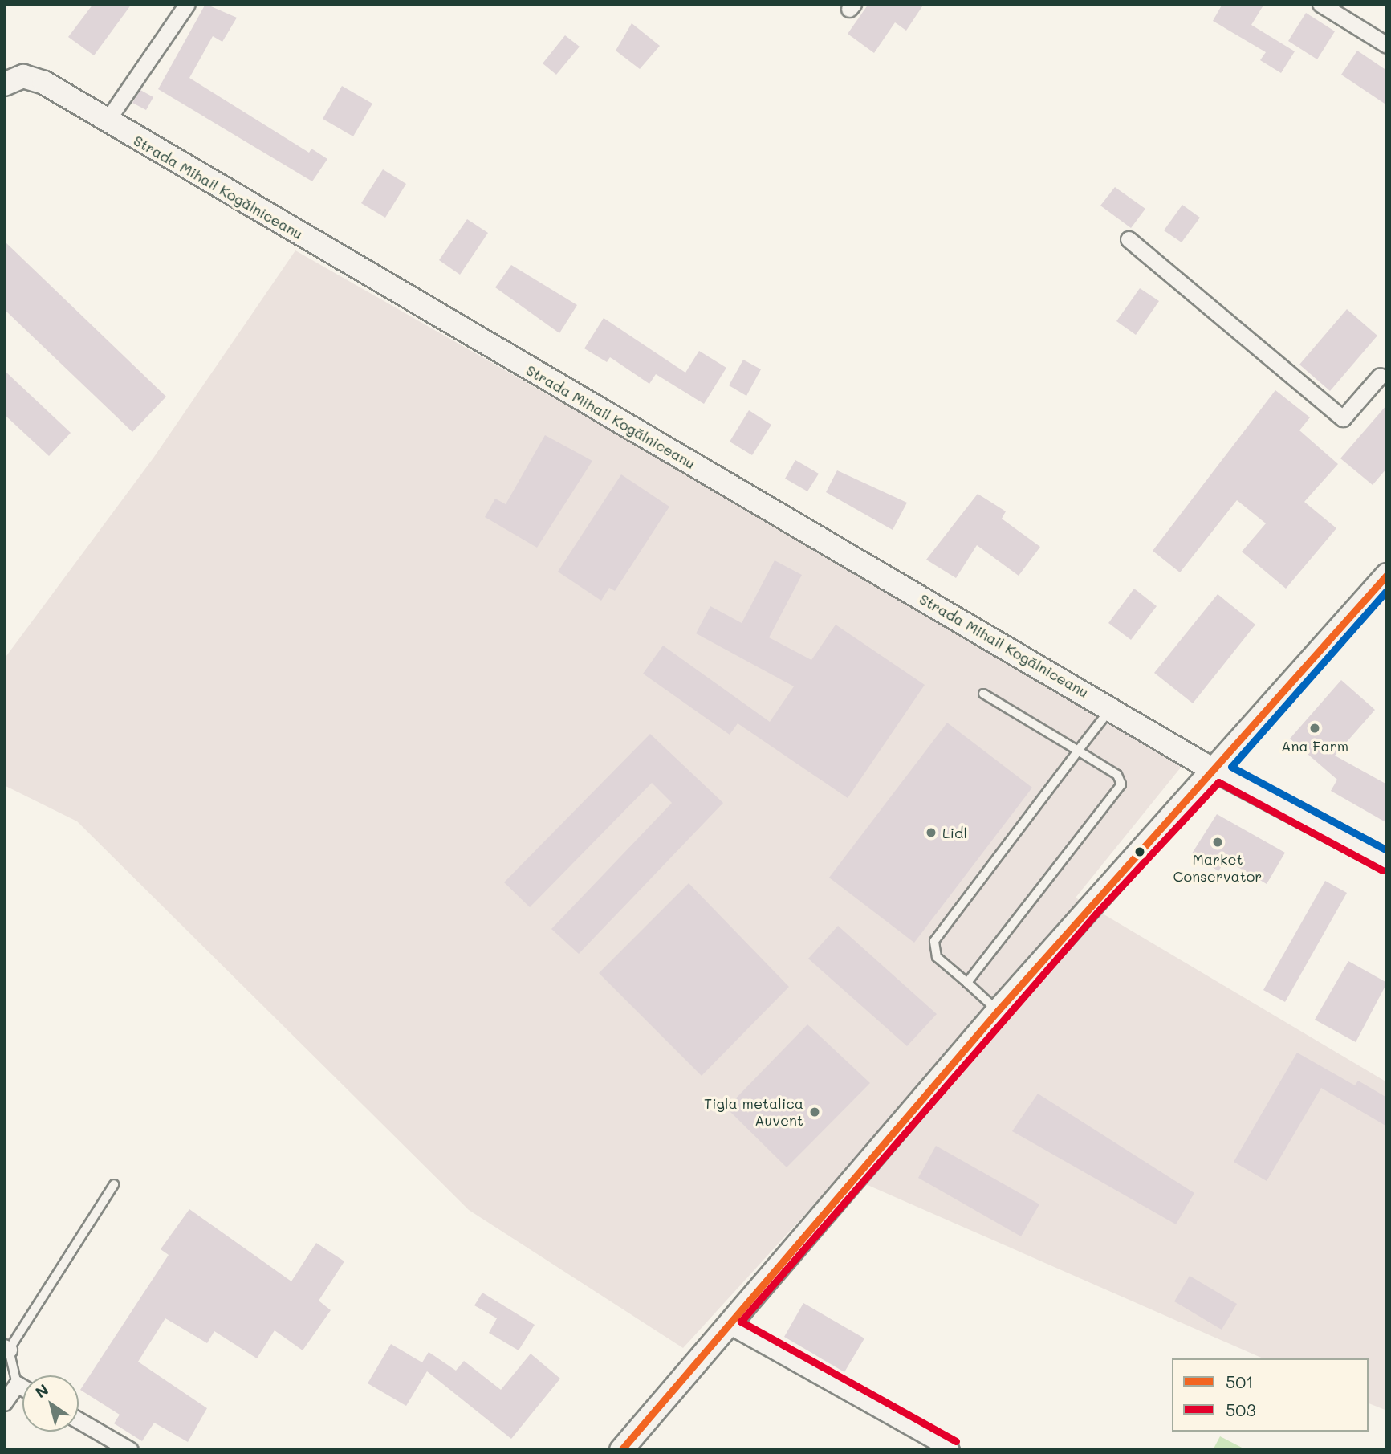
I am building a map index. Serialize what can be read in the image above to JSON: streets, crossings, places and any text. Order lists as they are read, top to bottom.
{
  "streets": {
    "street": ["Strada Mihail Kogălniceanu"]
  },
  "places": [
    "Ana Farm",
    "Lidl",
    "Market Conservator",
    "Tigla metalica Auvent"
  ],
  "lines": ["transit line 501", "transit line 503"],
  "legend": ["501", "503"],
  "north": "top left"
}
